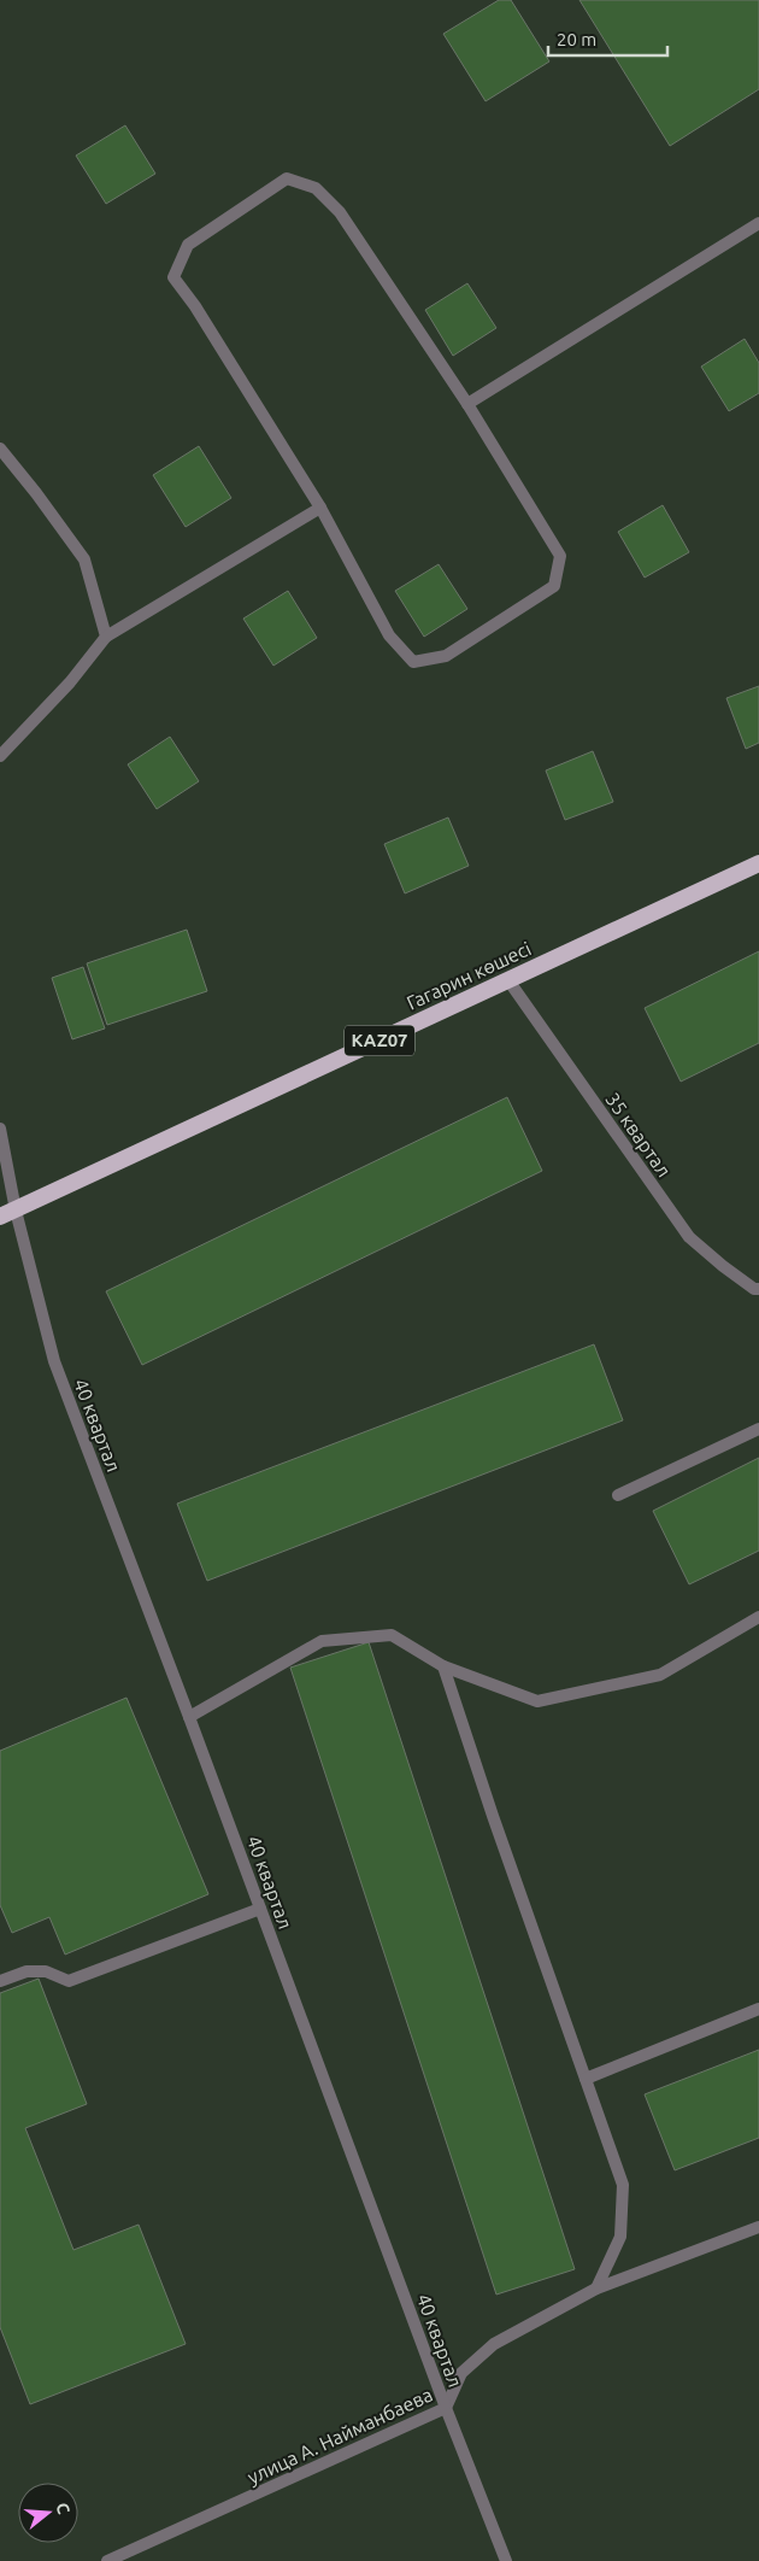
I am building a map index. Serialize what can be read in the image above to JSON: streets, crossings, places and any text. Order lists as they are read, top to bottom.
{
  "streets": {
    "highway": ["Гагарин көшесі", "KAZ07"],
    "street": ["35 квартал", "40 квартал", "улица А. Найманбаева"]
  },
  "crossings": [
    ["Гагарин көшесі", "35 квартал"],
    ["Гагарин көшесі", "40 квартал"],
    ["40 квартал", "улица А. Найманбаева"]
  ],
  "scale_bar": "20 m",
  "north": "right"
}
